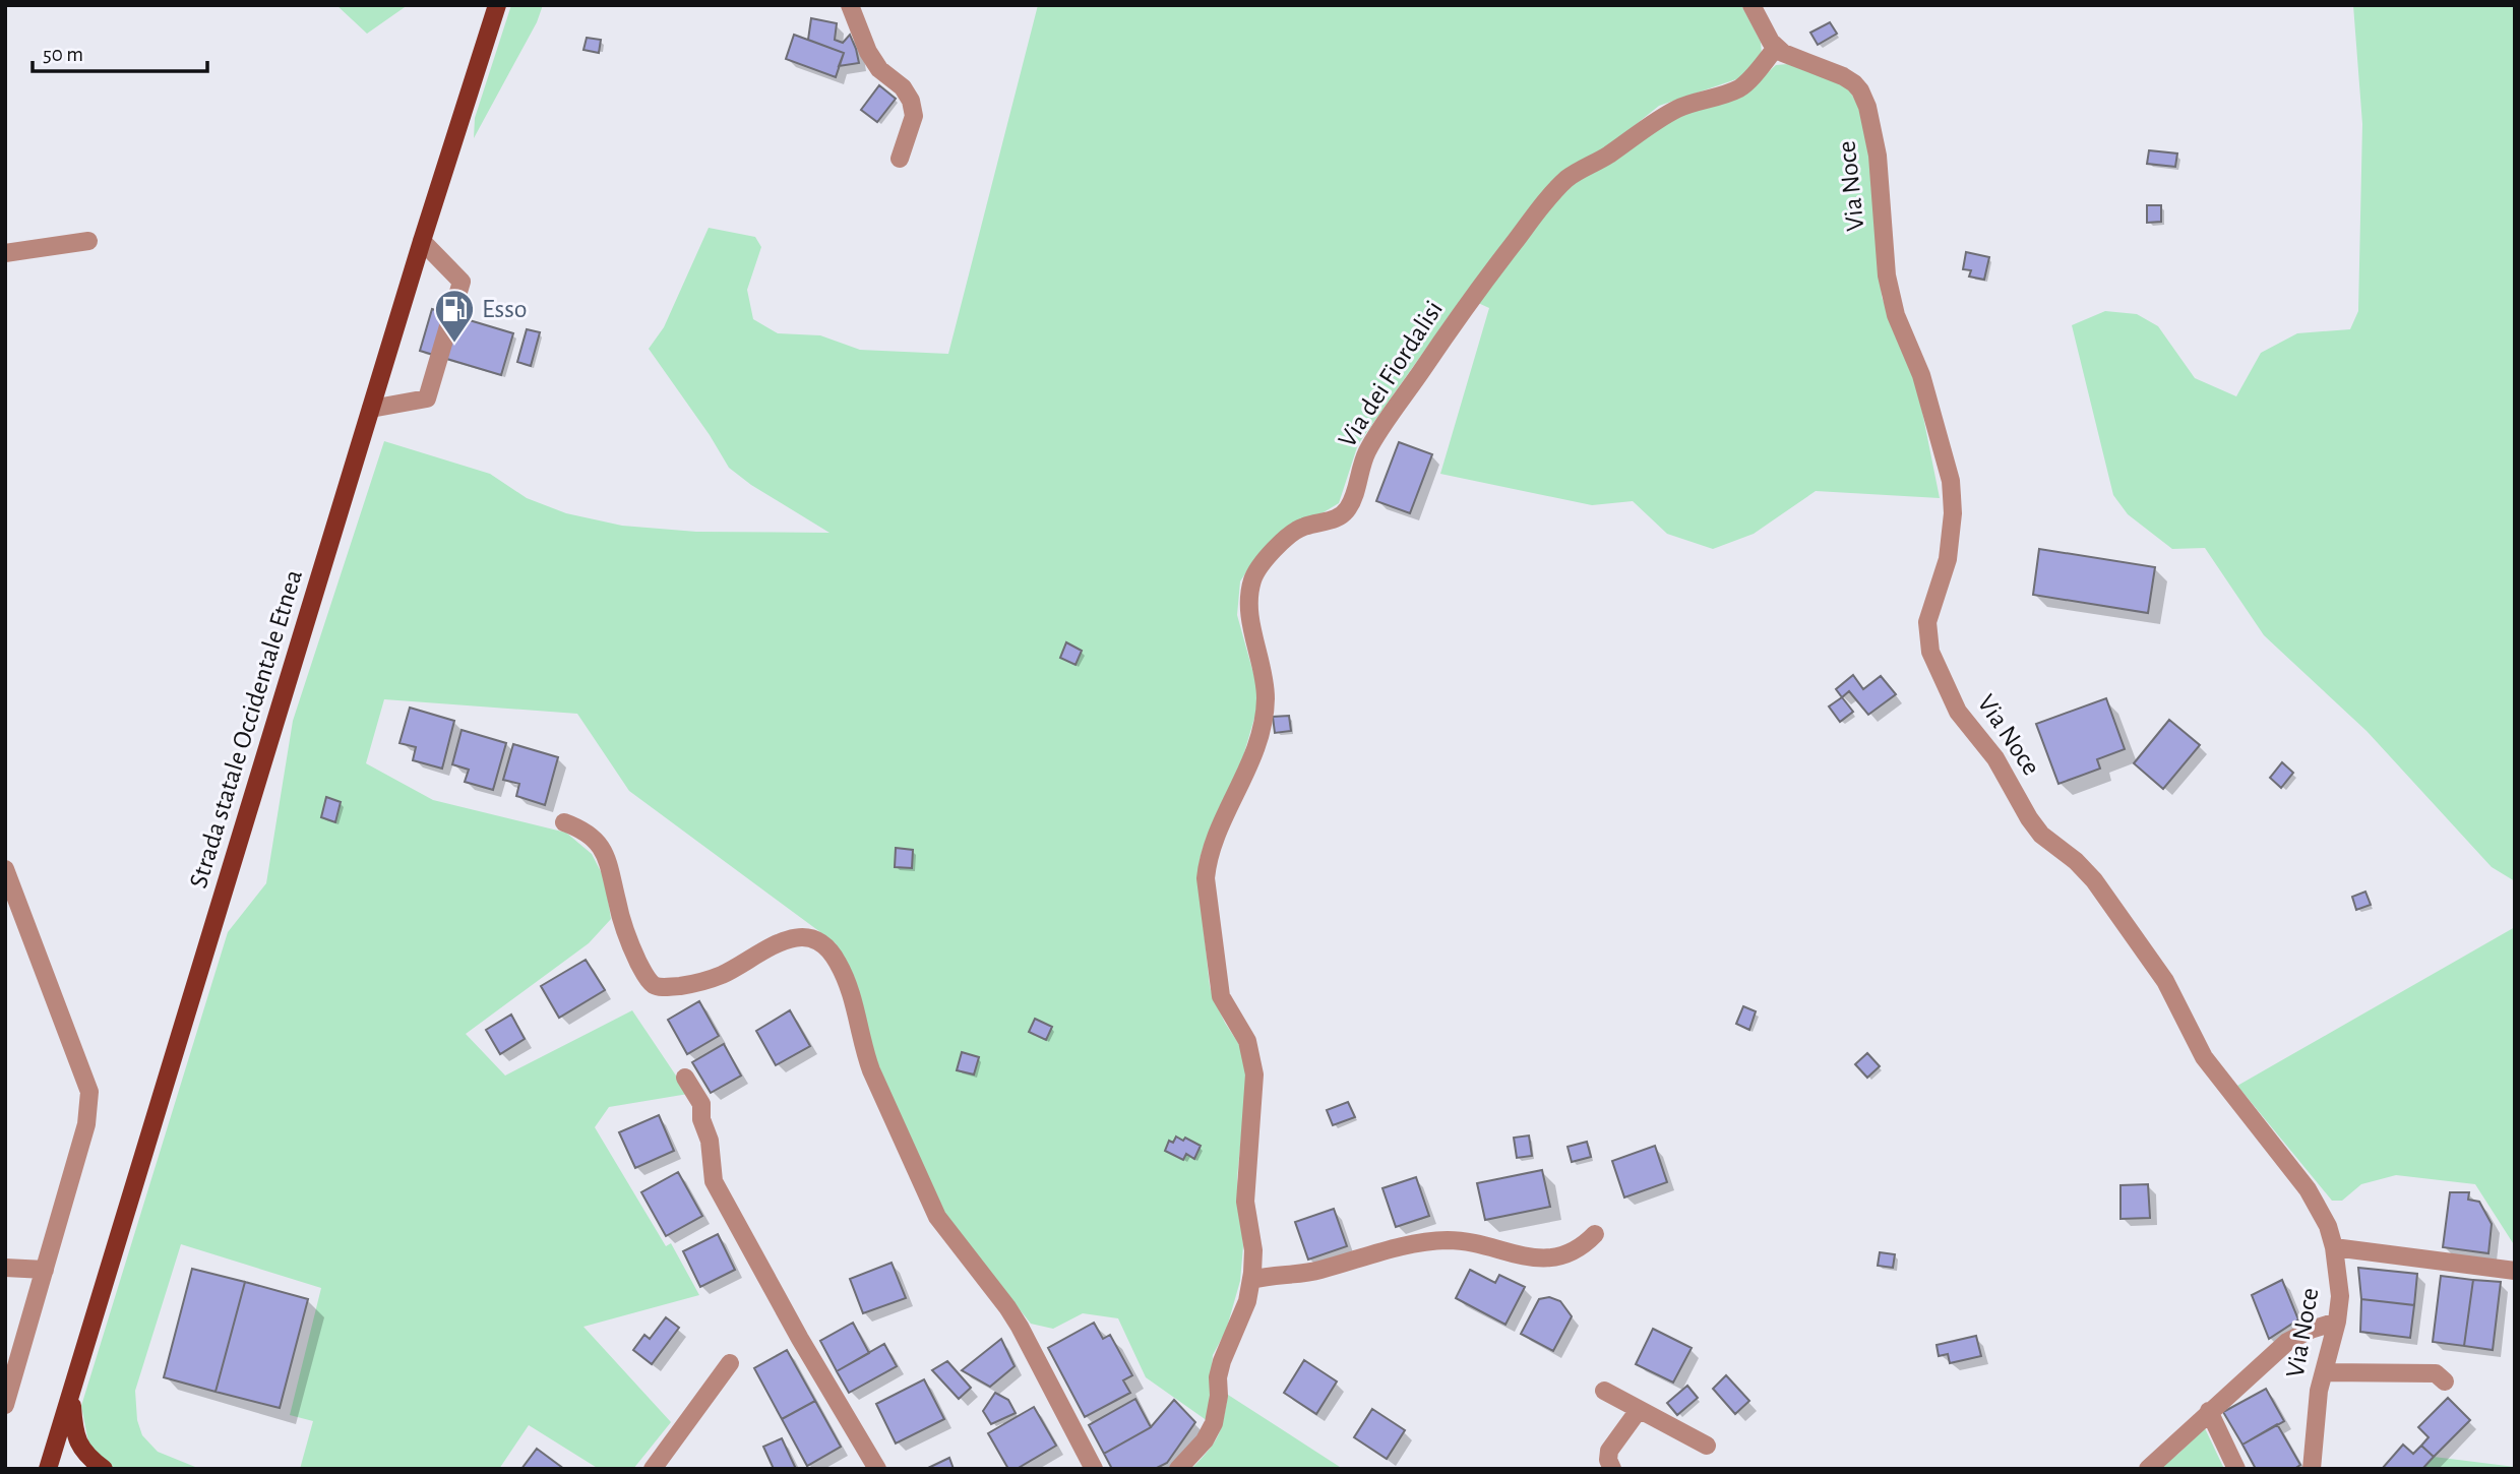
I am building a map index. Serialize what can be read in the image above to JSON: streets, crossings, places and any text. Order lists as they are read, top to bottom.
{
  "streets": {
    "main road": ["Strada statale Occidentale Etnea"],
    "street": ["Via Noce", "Via dei Fiordalisi"]
  },
  "crossings": [
    ["Via Noce", "Via dei Fiordalisi"]
  ],
  "places": {
    "fuel station": ["Esso"]
  },
  "scale_bar": "50 m"
}
